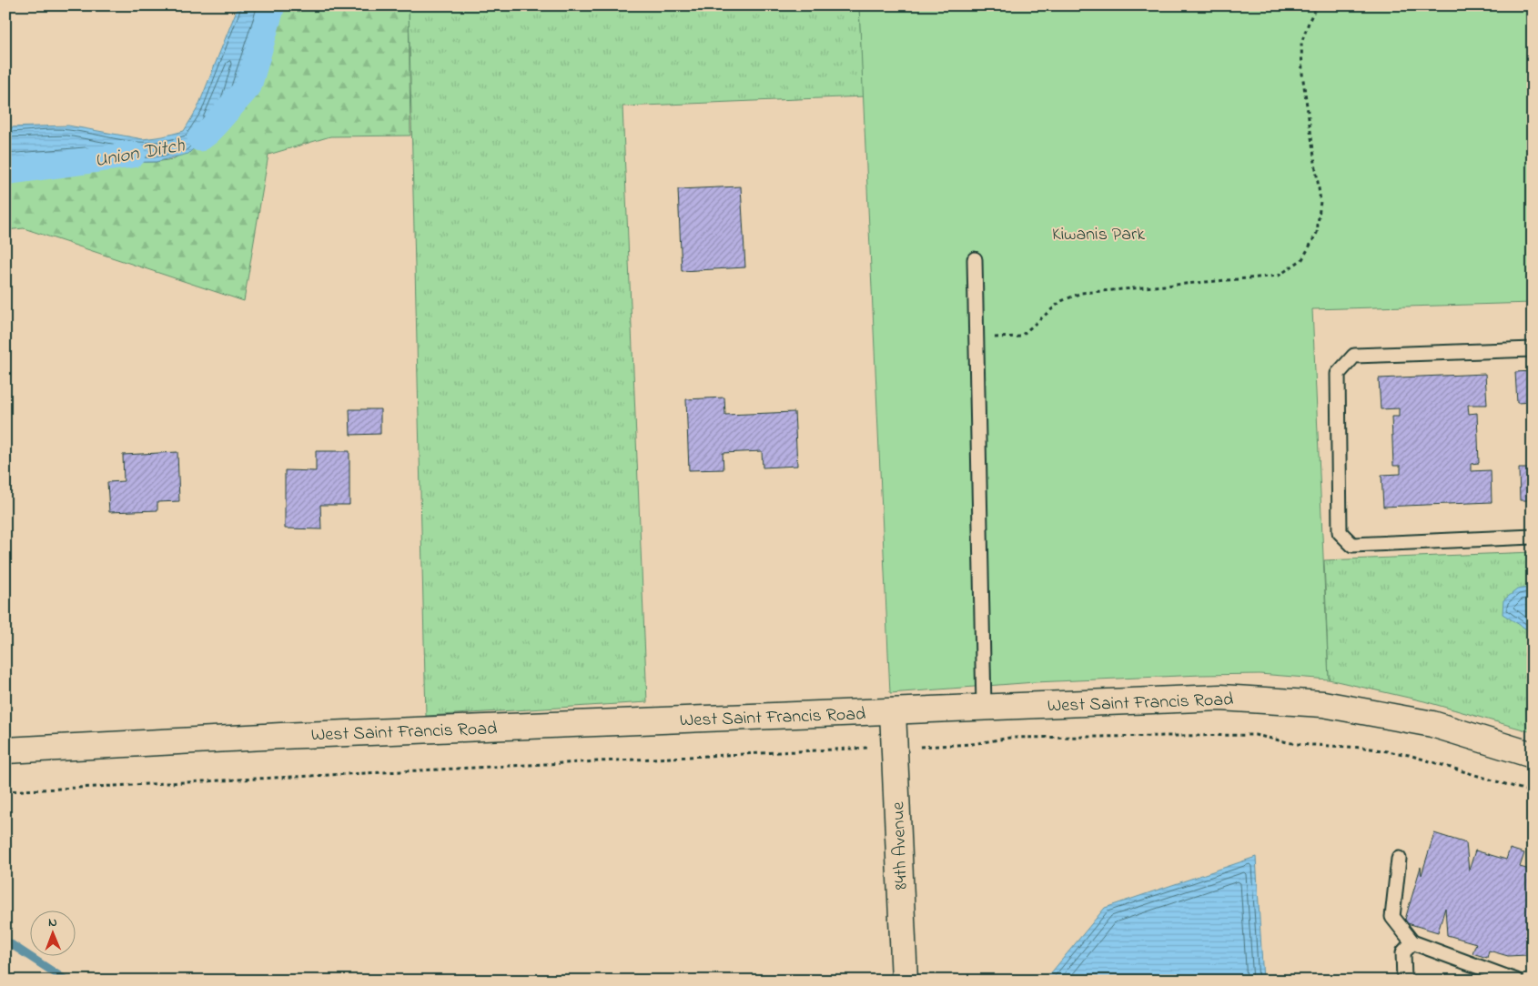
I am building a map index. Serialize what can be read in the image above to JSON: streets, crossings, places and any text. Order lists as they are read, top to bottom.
{
  "streets": {
    "street": ["West Saint Francis Road", "84th Avenue"]
  },
  "crossings": [
    ["West Saint Francis Road", "84th Avenue"]
  ],
  "water": ["Union Ditch"],
  "parks": ["Kiwanis Park"],
  "north": "top"
}
